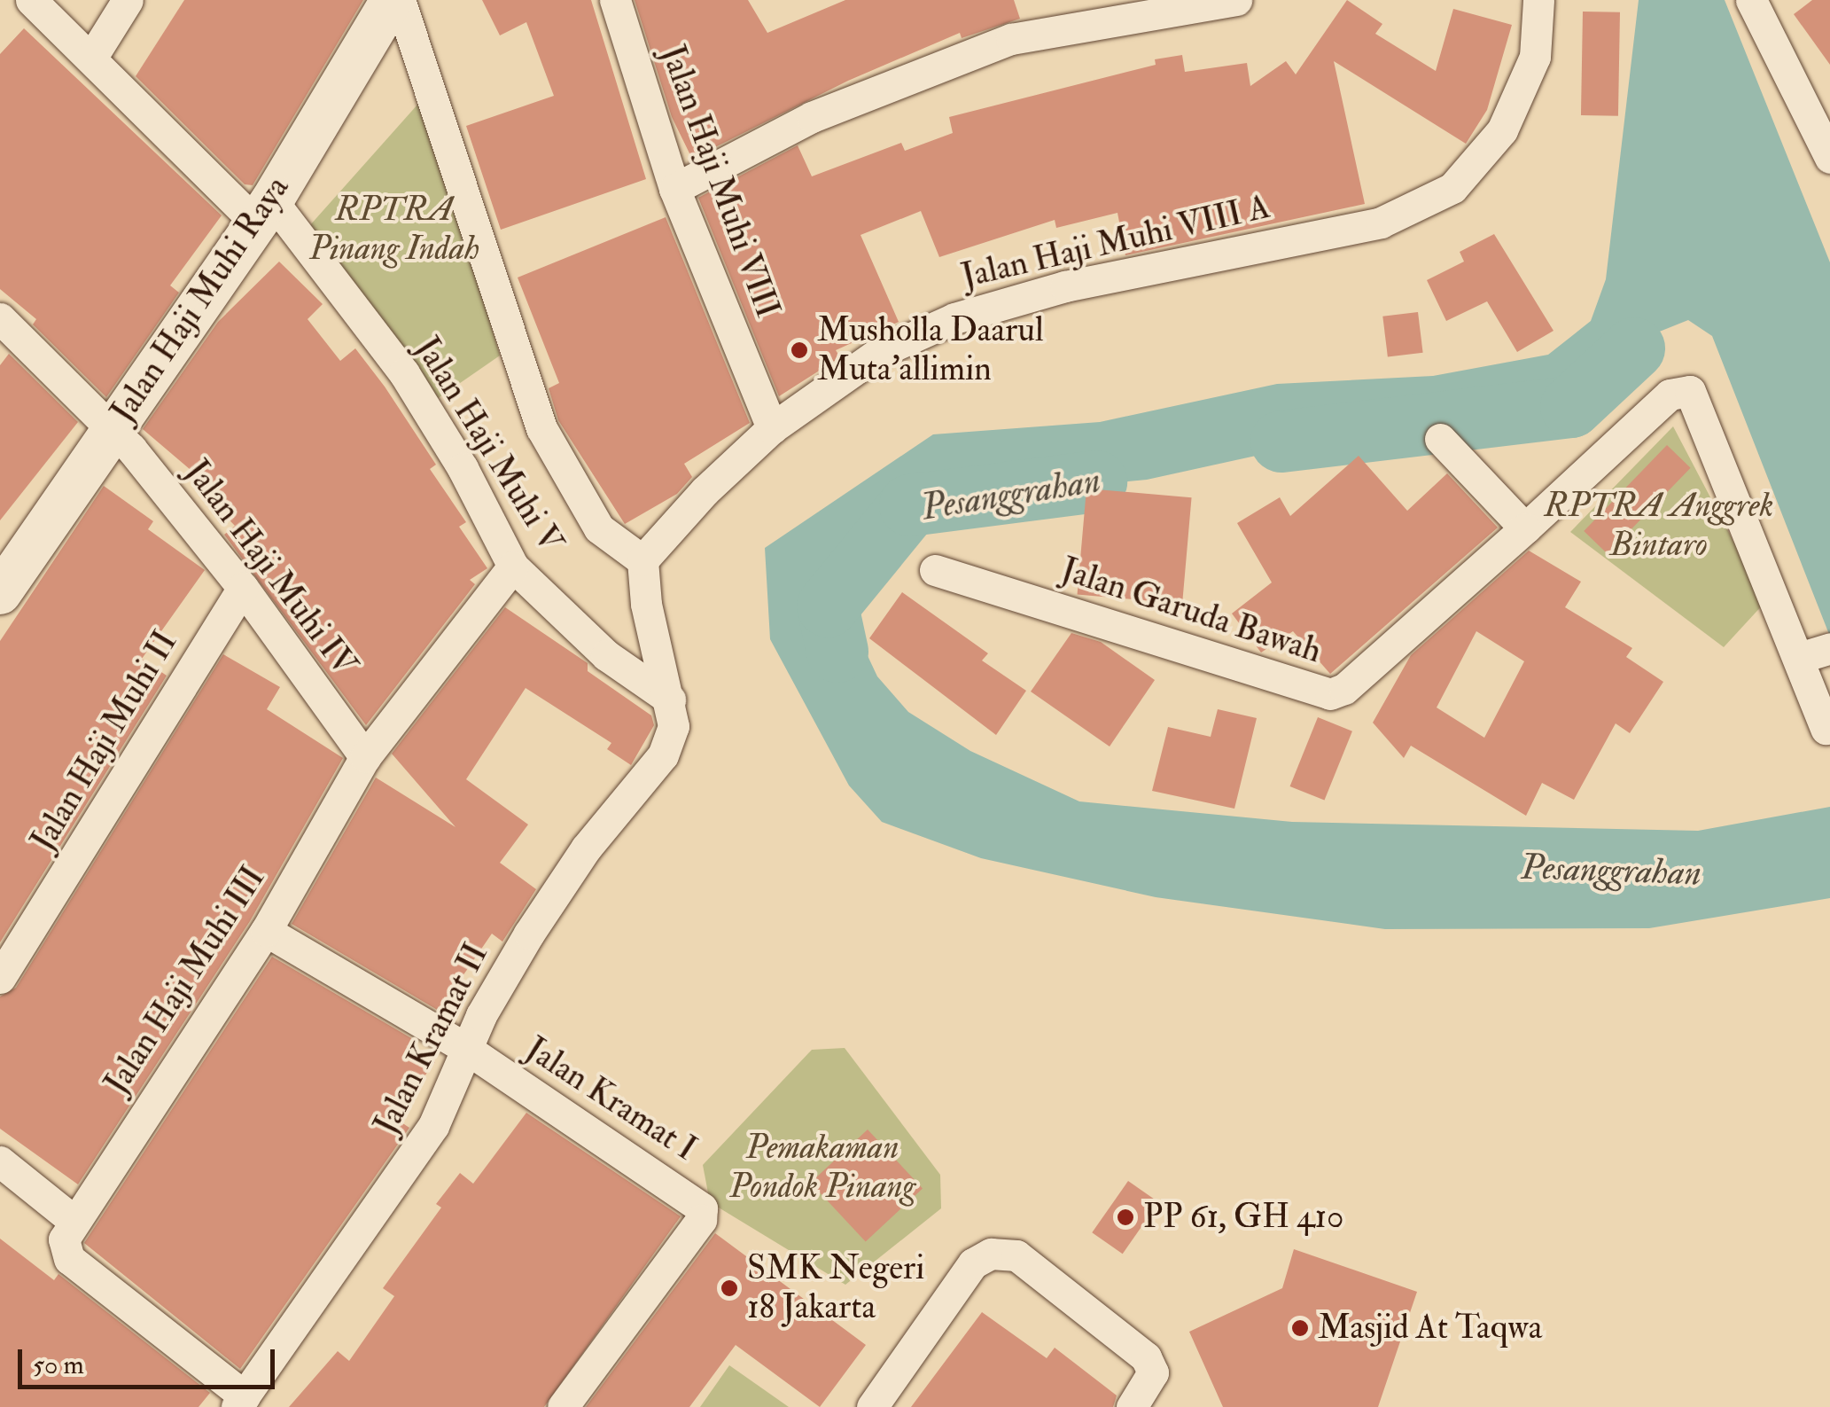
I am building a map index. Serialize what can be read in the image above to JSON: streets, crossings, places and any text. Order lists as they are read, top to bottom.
{
  "streets": {
    "street": [
      "Jalan Haji Muhi VIII",
      "Jalan Haji Muhi VIII A",
      "Jalan Haji Muhi Raya",
      "Jalan Haji Muhi V",
      "Jalan Haji Muhi IV",
      "Jalan Garuda Bawah",
      "Jalan Haji Muhi II",
      "Jalan Haji Muhi III",
      "Jalan Kramat II",
      "Jalan Kramat I"
    ]
  },
  "crossings": [
    ["Jalan Haji Muhi VIII", "Jalan Haji Muhi VIII A"],
    ["Jalan Haji Muhi Raya", "Jalan Haji Muhi V"],
    ["Jalan Haji Muhi Raya", "Jalan Haji Muhi IV"],
    ["Jalan Haji Muhi V", "Jalan Haji Muhi III"],
    ["Jalan Haji Muhi V", "Jalan Kramat II"],
    ["Jalan Haji Muhi IV", "Jalan Haji Muhi II"],
    ["Jalan Haji Muhi IV", "Jalan Haji Muhi III"],
    ["Jalan Haji Muhi III", "Jalan Kramat II"],
    ["Jalan Haji Muhi III", "Jalan Kramat I"],
    ["Jalan Kramat II", "Jalan Kramat I"]
  ],
  "water": ["Pesanggrahan"],
  "parks": ["RPTRA Pinang Indah", "RPTRA Anggrek Bintaro", "Pemakaman Pondok Pinang"],
  "places": [
    "Musholla Daarul Muta'allimin",
    "PP 61, GH 410",
    "SMK Negeri 18 Jakarta",
    "Masjid At Taqwa"
  ],
  "scale_bar": "50 m"
}
